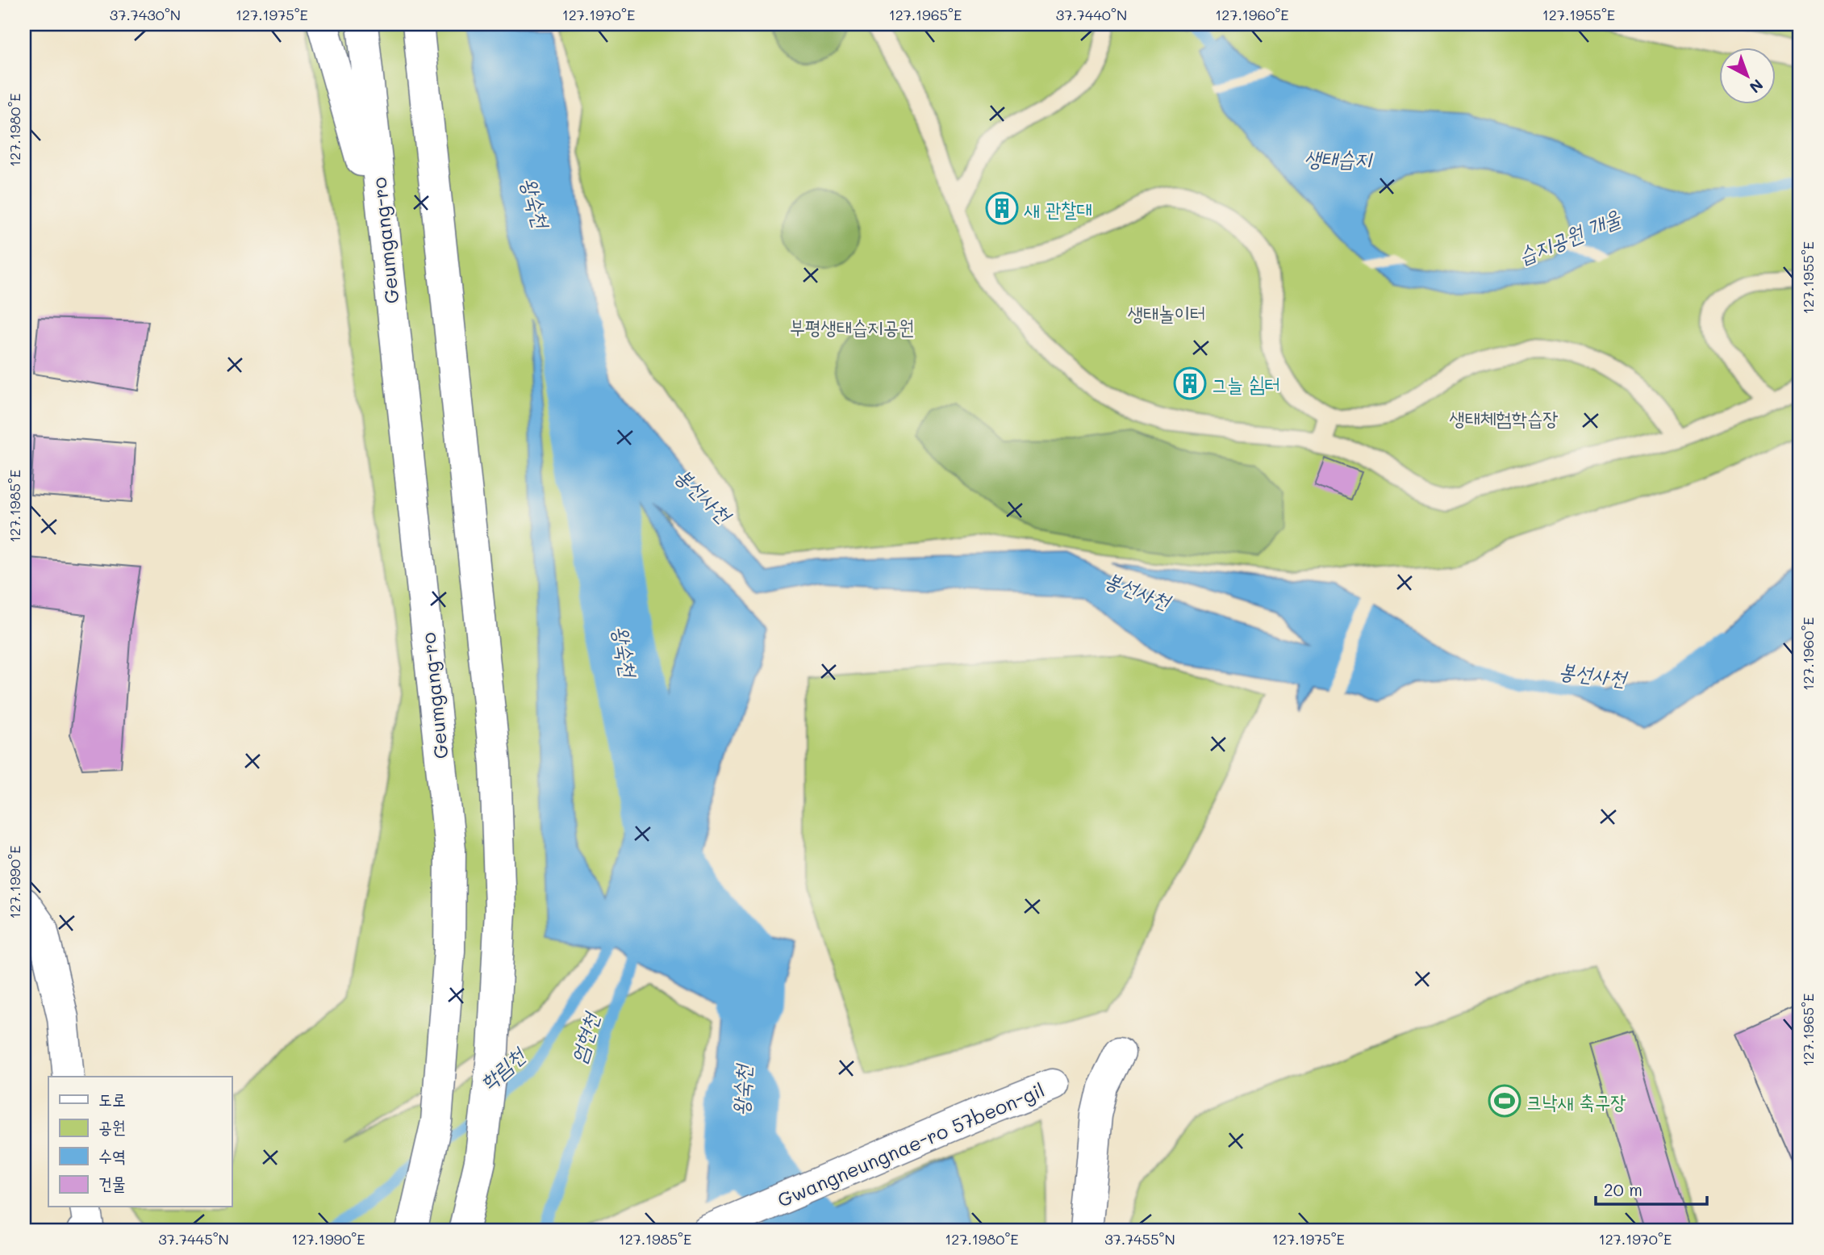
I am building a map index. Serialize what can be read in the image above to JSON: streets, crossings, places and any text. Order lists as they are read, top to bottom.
{
  "streets": {
    "main road": ["Geumgang-ro", "Gwangneungnae-ro 57beon-gil"]
  },
  "water": [
    "생태습지",
    "왕숙천",
    "습지공원 개울",
    "봉선사천",
    "엄현천",
    "학림천"
  ],
  "parks": ["생태놀이터", "부평생태습지공원", "생태체험학습장"],
  "places": {
    "building": ["새 관찰대", "그늘 쉼터"],
    "sports": ["크낙새 축구장"]
  },
  "legend": [
    "도로",
    "공원",
    "수역",
    "건물"
  ],
  "scale_bar": "20 m",
  "north": "bottom right",
  "coordinates": [
    "37.7430°N",
    "127.1975°E",
    "127.1970°E",
    "127.1965°E",
    "37.7440°N",
    "127.1960°E",
    "127.1955°E",
    "127.1980°E",
    "127.1985°E",
    "127.1990°E",
    "37.7445°N",
    "37.7455°N"
  ]
}
